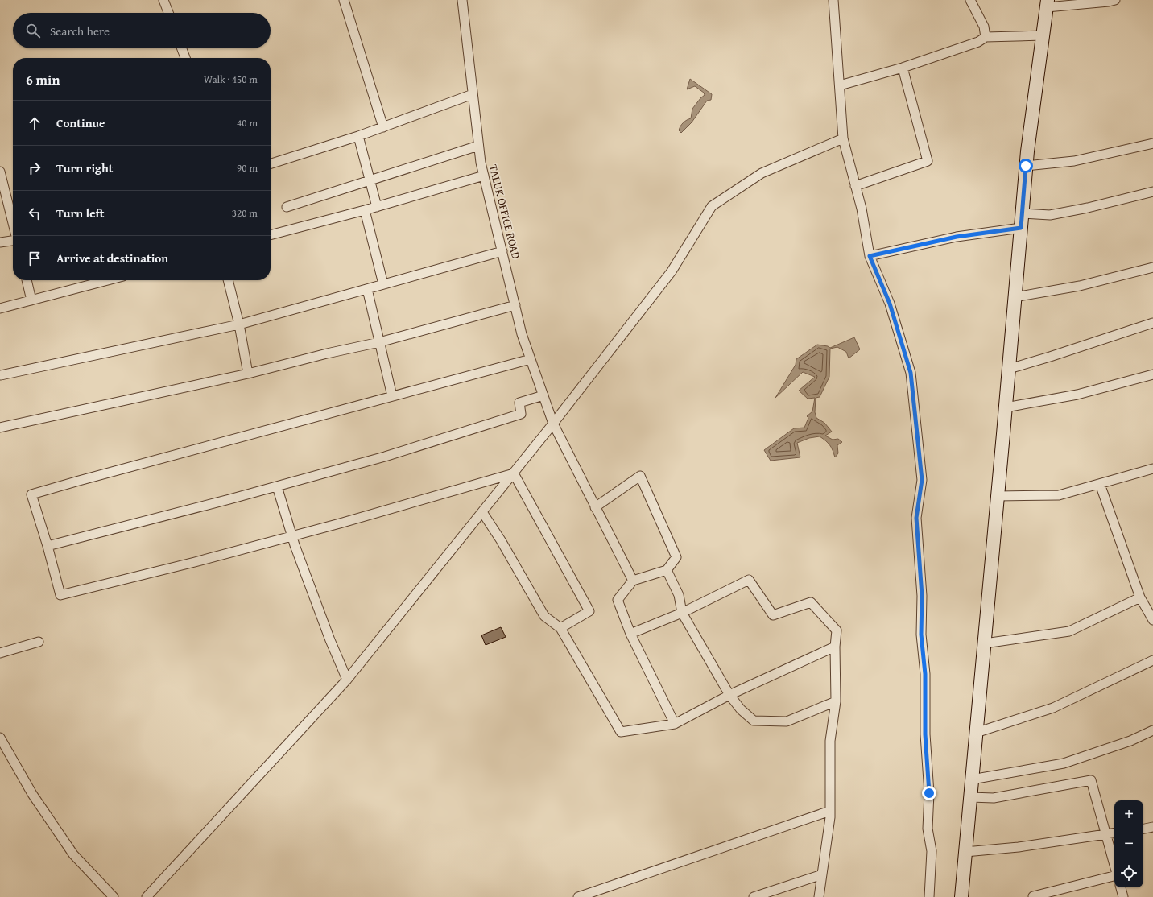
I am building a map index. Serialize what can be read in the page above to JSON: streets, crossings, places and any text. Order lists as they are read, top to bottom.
{
  "streets": {
    "street": ["TALUK OFFICE ROAD"]
  },
  "page": {
    "search": "Search here",
    "heading": ["6 min", "Walk · 450 m"],
    "list": [
      ["Continue", "40 m"],
      ["Turn right", "90 m"],
      ["Turn left", "320 m"],
      "Arrive at destination"
    ],
    "map_buttons": ["+", "−"]
  }
}
